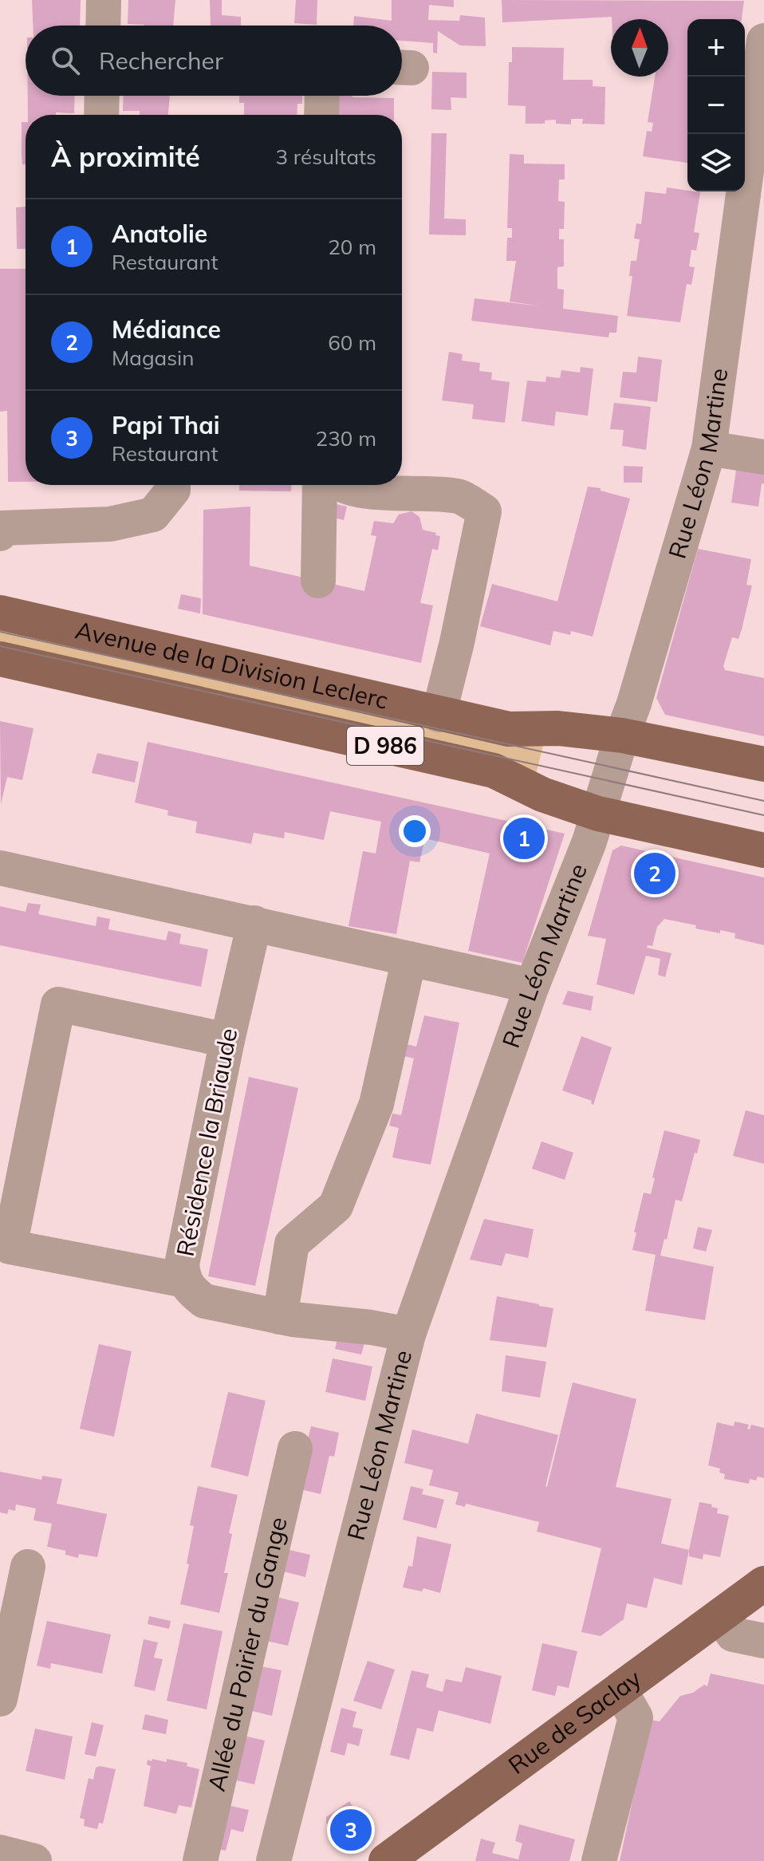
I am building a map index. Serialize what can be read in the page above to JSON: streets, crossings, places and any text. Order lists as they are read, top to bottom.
{
  "streets": {
    "main road": ["Avenue de la Division Leclerc", "D 986", "Rue de Saclay"],
    "street": ["Rue Léon Martine", "Résidence la Briaude", "Allée du Poirier du Gange"]
  },
  "crossings": [
    ["Rue Léon Martine", "Avenue de la Division Leclerc"],
    ["Rue Léon Martine", "Résidence la Briaude"]
  ],
  "north": "top",
  "page": {
    "map_buttons": ["+", "−"],
    "search": "Rechercher",
    "heading": ["À proximité", "3 résultats"],
    "list": [
      {
        "mark": "1",
        "name": "Anatolie",
        "note": "Restaurant",
        "value": "20 m"
      },
      {
        "mark": "2",
        "name": "Médiance",
        "note": "Magasin",
        "value": "60 m"
      },
      {
        "mark": "3",
        "name": "Papi Thai",
        "note": "Restaurant",
        "value": "230 m"
      }
    ],
    "pins": ["1", "2", "3"]
  }
}
